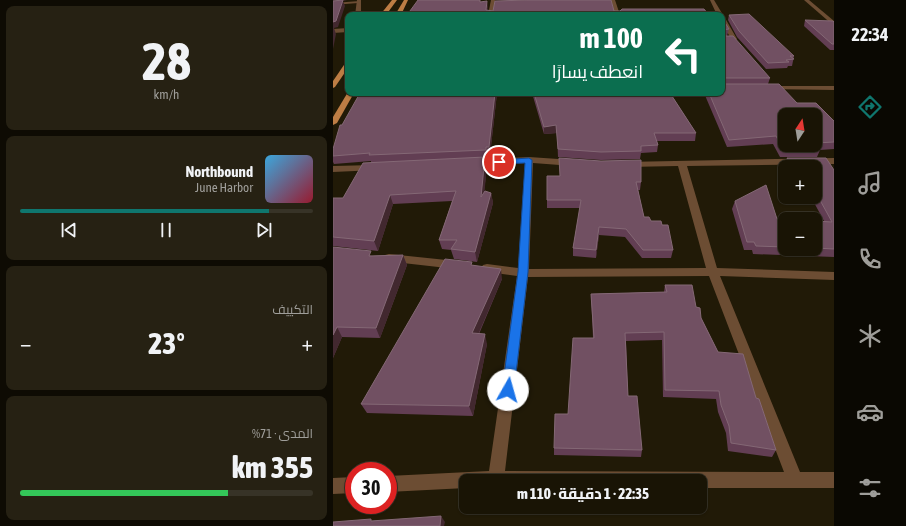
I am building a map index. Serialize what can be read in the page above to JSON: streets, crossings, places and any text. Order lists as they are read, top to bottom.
{
  "north": "top",
  "page": {
    "tabs": "22:34",
    "tile": [
      ["28", "km/h"],
      "التكييف",
      ["المدى · 71%", "355 km"]
    ],
    "turn": ["100 m", "انعطف يسارًا"],
    "map_buttons": ["+", "−"],
    "song": ["Northbound", "June Harbor"],
    "heat": ["−", "23°", "+"],
    "limit": "30",
    "trip": "22:35 · 1 دقيقة · 110 m"
  }
}
